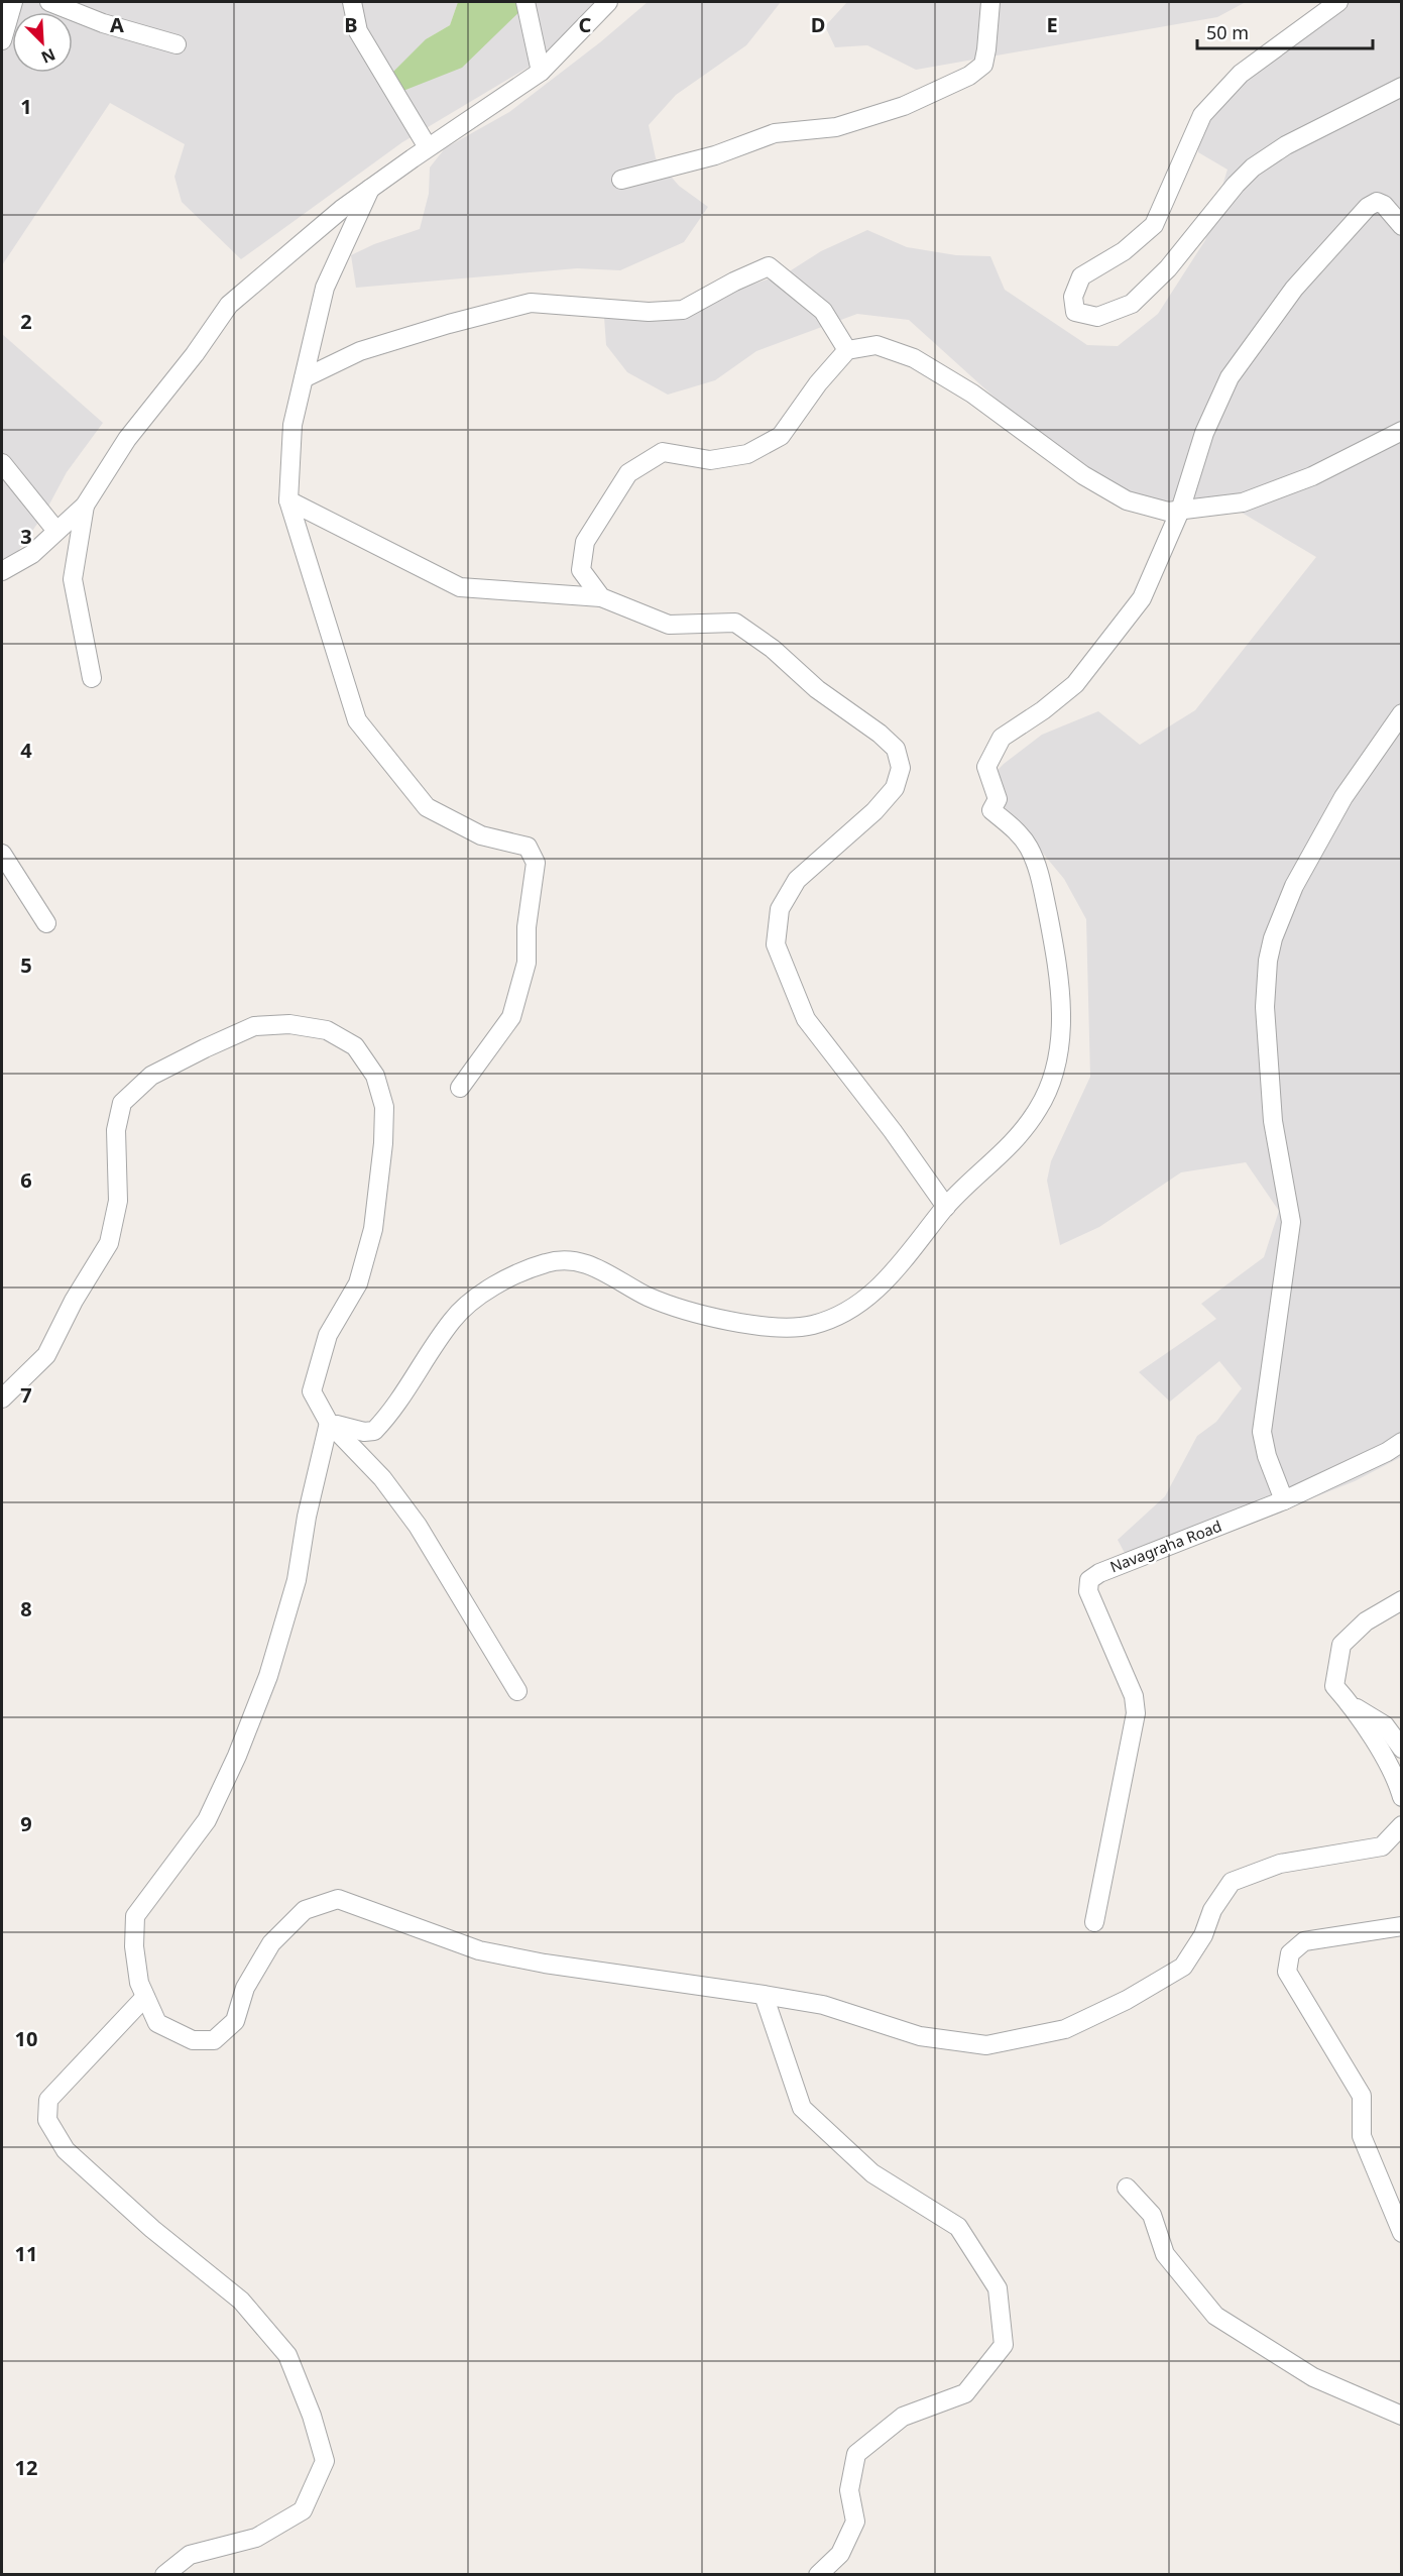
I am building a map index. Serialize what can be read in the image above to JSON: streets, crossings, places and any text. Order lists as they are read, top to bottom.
{
  "streets": {
    "street": ["Navagraha Road"]
  },
  "scale_bar": "50 m",
  "north": "bottom right",
  "grid": {
    "columns": [
      "A",
      "B",
      "C",
      "D",
      "E"
    ],
    "rows": [
      "1",
      "2",
      "3",
      "4",
      "5",
      "6",
      "7",
      "8",
      "9",
      "10",
      "11",
      "12"
    ]
  }
}
